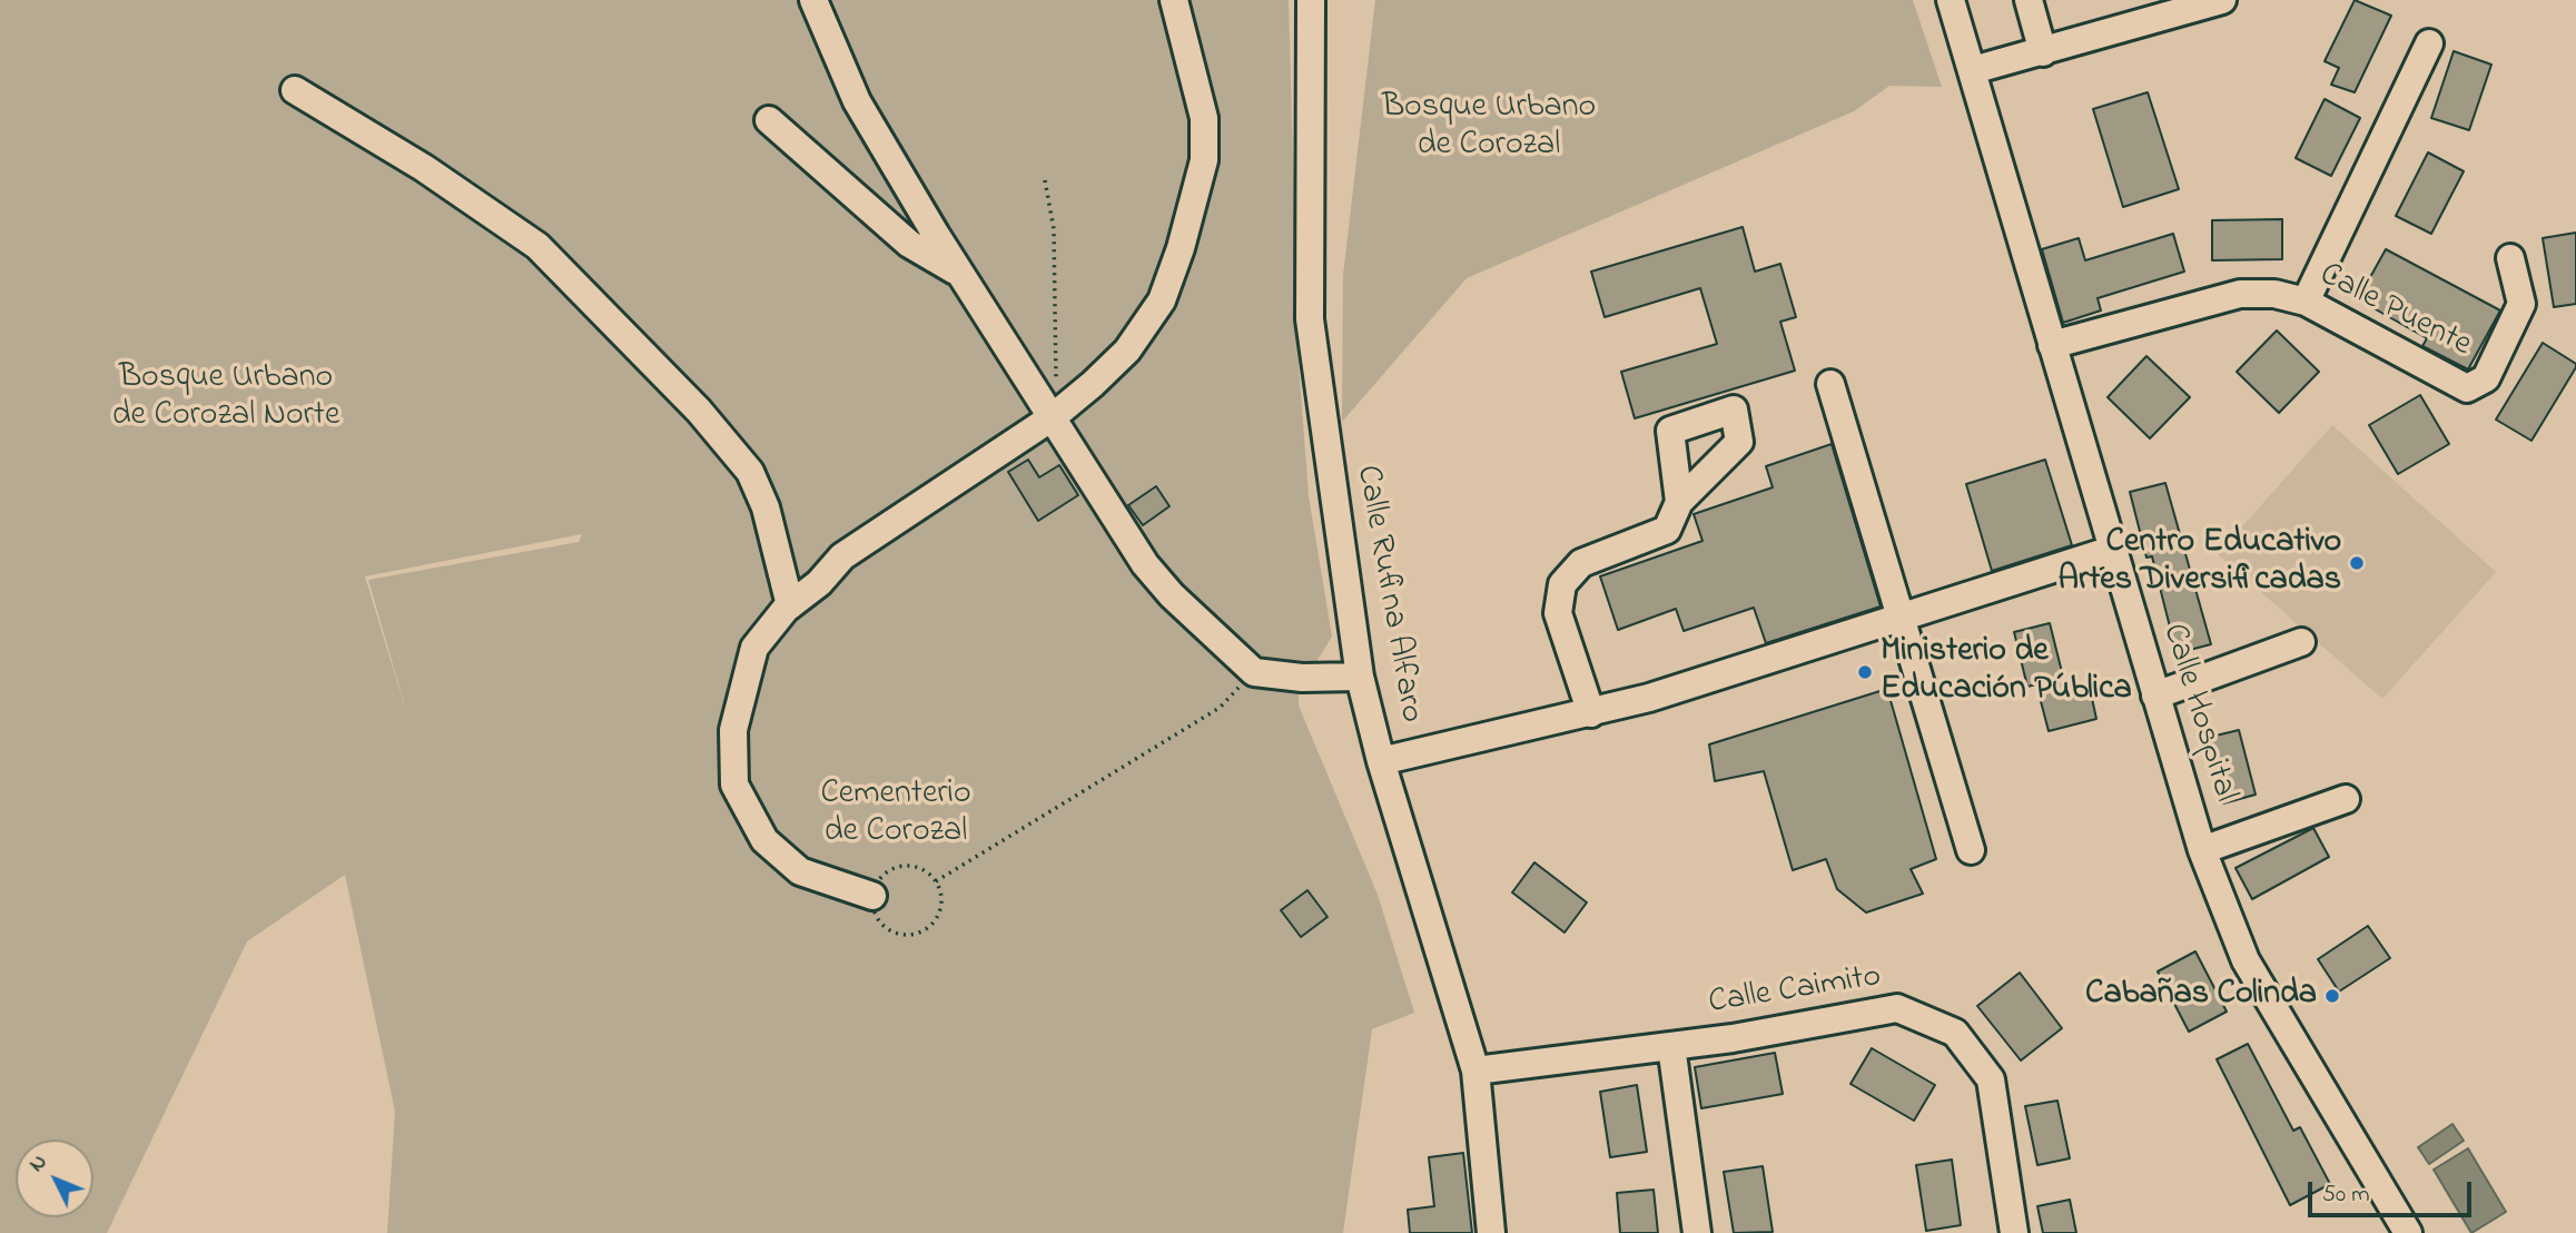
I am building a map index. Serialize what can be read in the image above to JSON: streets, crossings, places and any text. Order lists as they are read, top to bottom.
{
  "streets": {
    "street": [
      "Calle Puente",
      "Calle Rufina Alfaro",
      "Calle Hospital",
      "Calle Caimito"
    ]
  },
  "crossings": [
    ["Calle Puente", "Calle Hospital"],
    ["Calle Rufina Alfaro", "Calle Caimito"]
  ],
  "parks": ["Bosque Urbano de Corozal", "Bosque Urbano de Corozal Norte", "Cementerio de Corozal"],
  "places": ["Centro Educativo Artes Diversificadas", "Ministerio de Educación Pública", "Cabañas Colinda"],
  "scale_bar": "50 m",
  "north": "top left"
}
